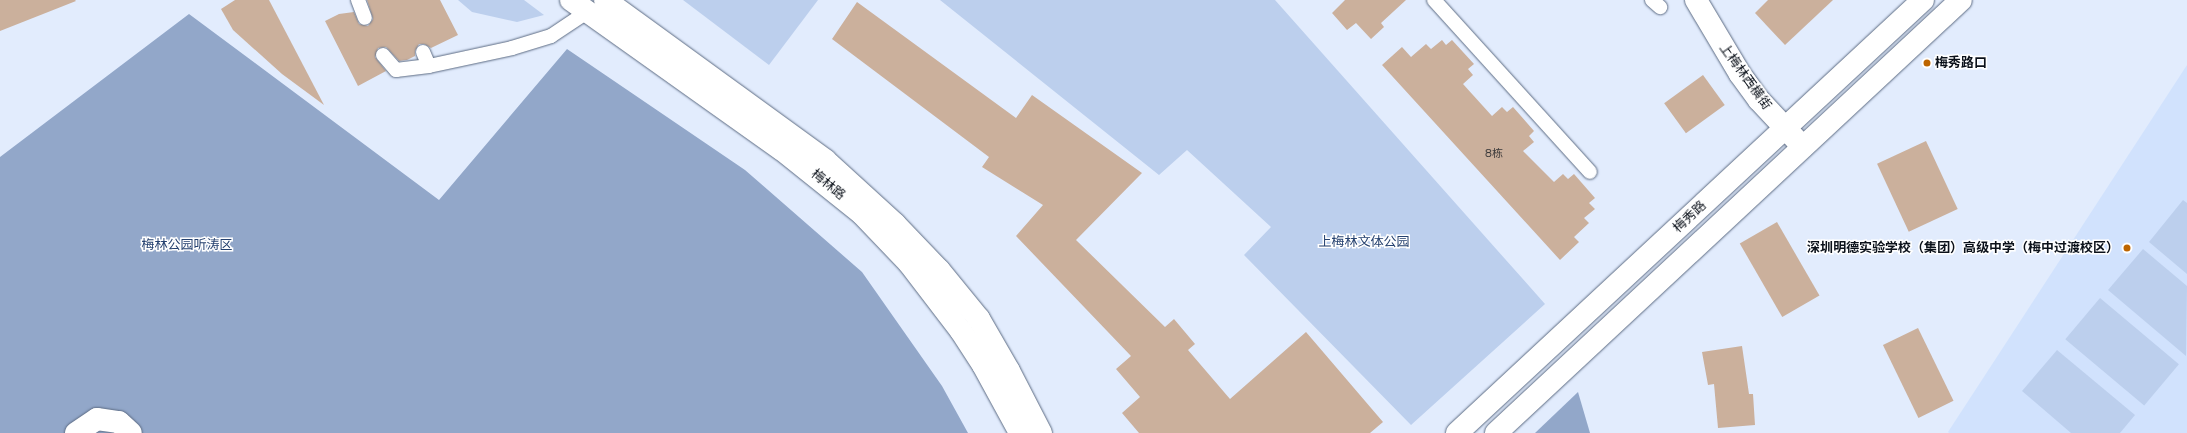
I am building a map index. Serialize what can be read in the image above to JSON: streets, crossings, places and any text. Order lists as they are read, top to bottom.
{
  "streets": {
    "street": ["上梅林西横街", "梅林路", "梅秀路"]
  },
  "crossings": [
    ["上梅林西横街", "梅秀路"]
  ],
  "parks": ["上梅林文体公园", "梅林公园听涛区"],
  "places": ["梅秀路口", "深圳明德实验学校（集团）高级中学（梅中过渡校区）"],
  "house_numbers": ["8栋"]
}
